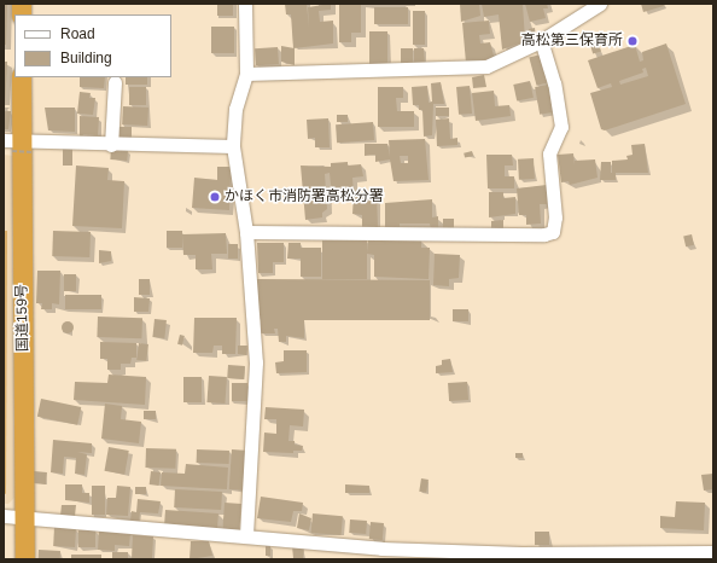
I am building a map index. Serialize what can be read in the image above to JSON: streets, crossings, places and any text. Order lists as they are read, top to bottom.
{
  "streets": {
    "highway": ["国道159号"]
  },
  "places": ["高松第三保育所", "かほく市消防署高松分署"],
  "legend": ["Road", "Building"]
}
